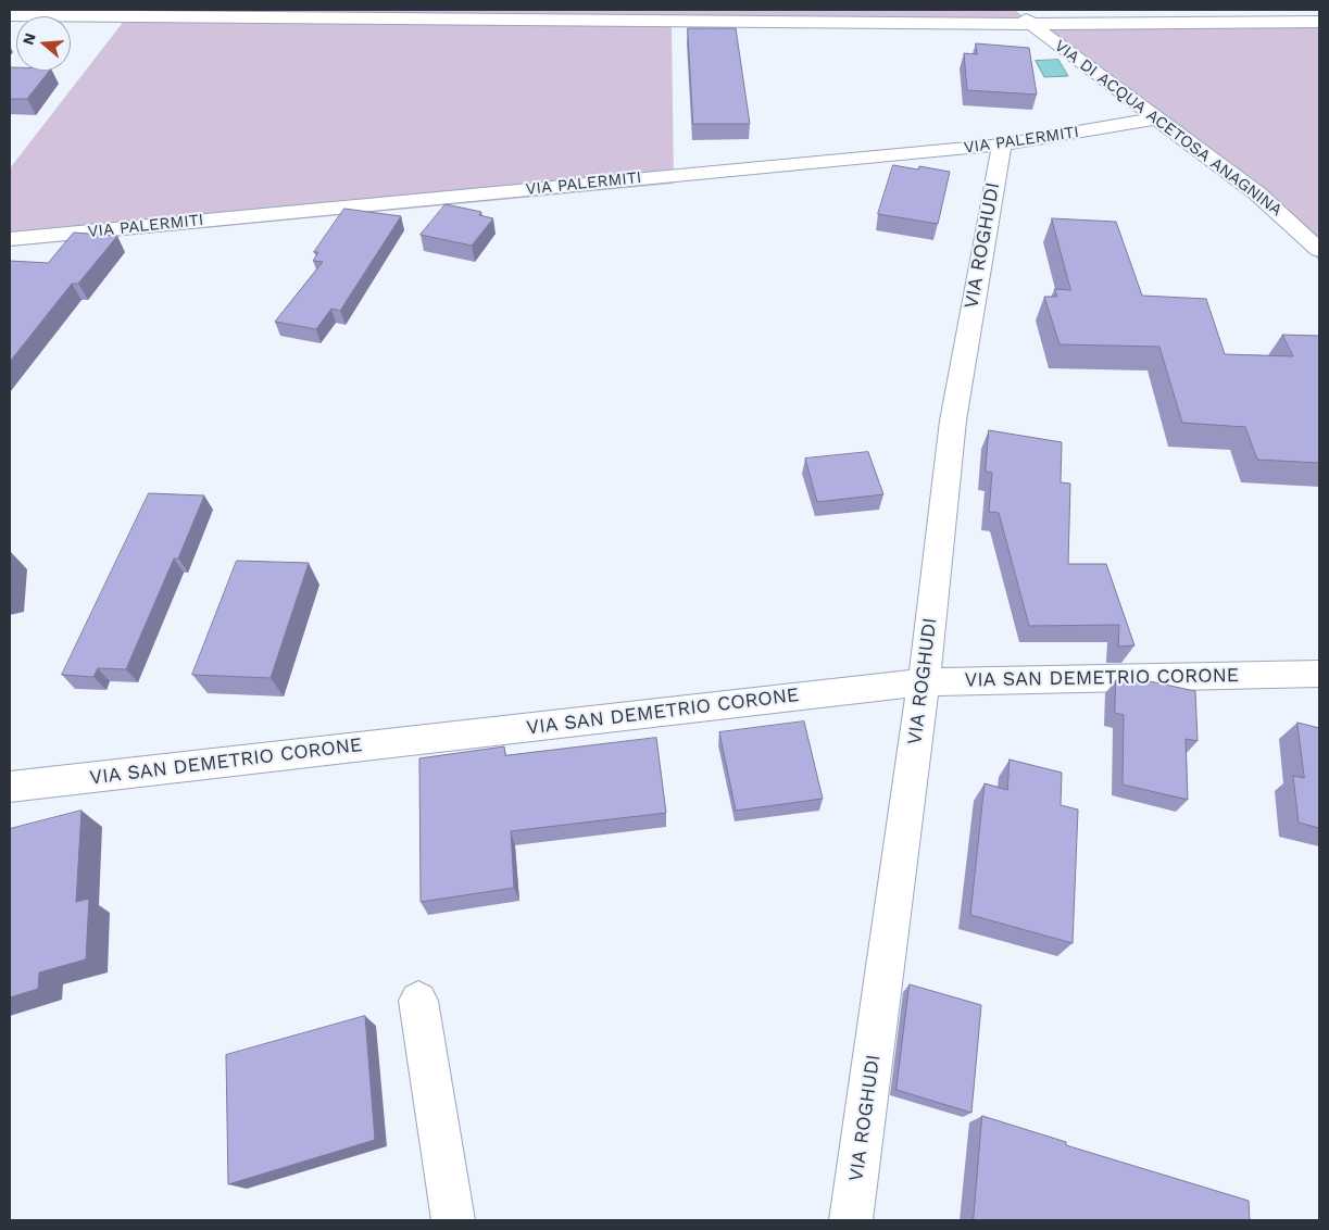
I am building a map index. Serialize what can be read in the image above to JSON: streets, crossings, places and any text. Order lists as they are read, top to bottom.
{
  "streets": {
    "street": [
      "VIA DI ACQUA ACETOSA ANAGNINA",
      "VIA PALERMITI",
      "VIA ROGHUDI",
      "VIA SAN DEMETRIO CORONE"
    ]
  },
  "crossings": [
    ["VIA DI ACQUA ACETOSA ANAGNINA", "VIA PALERMITI"],
    ["VIA PALERMITI", "VIA ROGHUDI"],
    ["VIA ROGHUDI", "VIA SAN DEMETRIO CORONE"]
  ],
  "north": "left"
}
